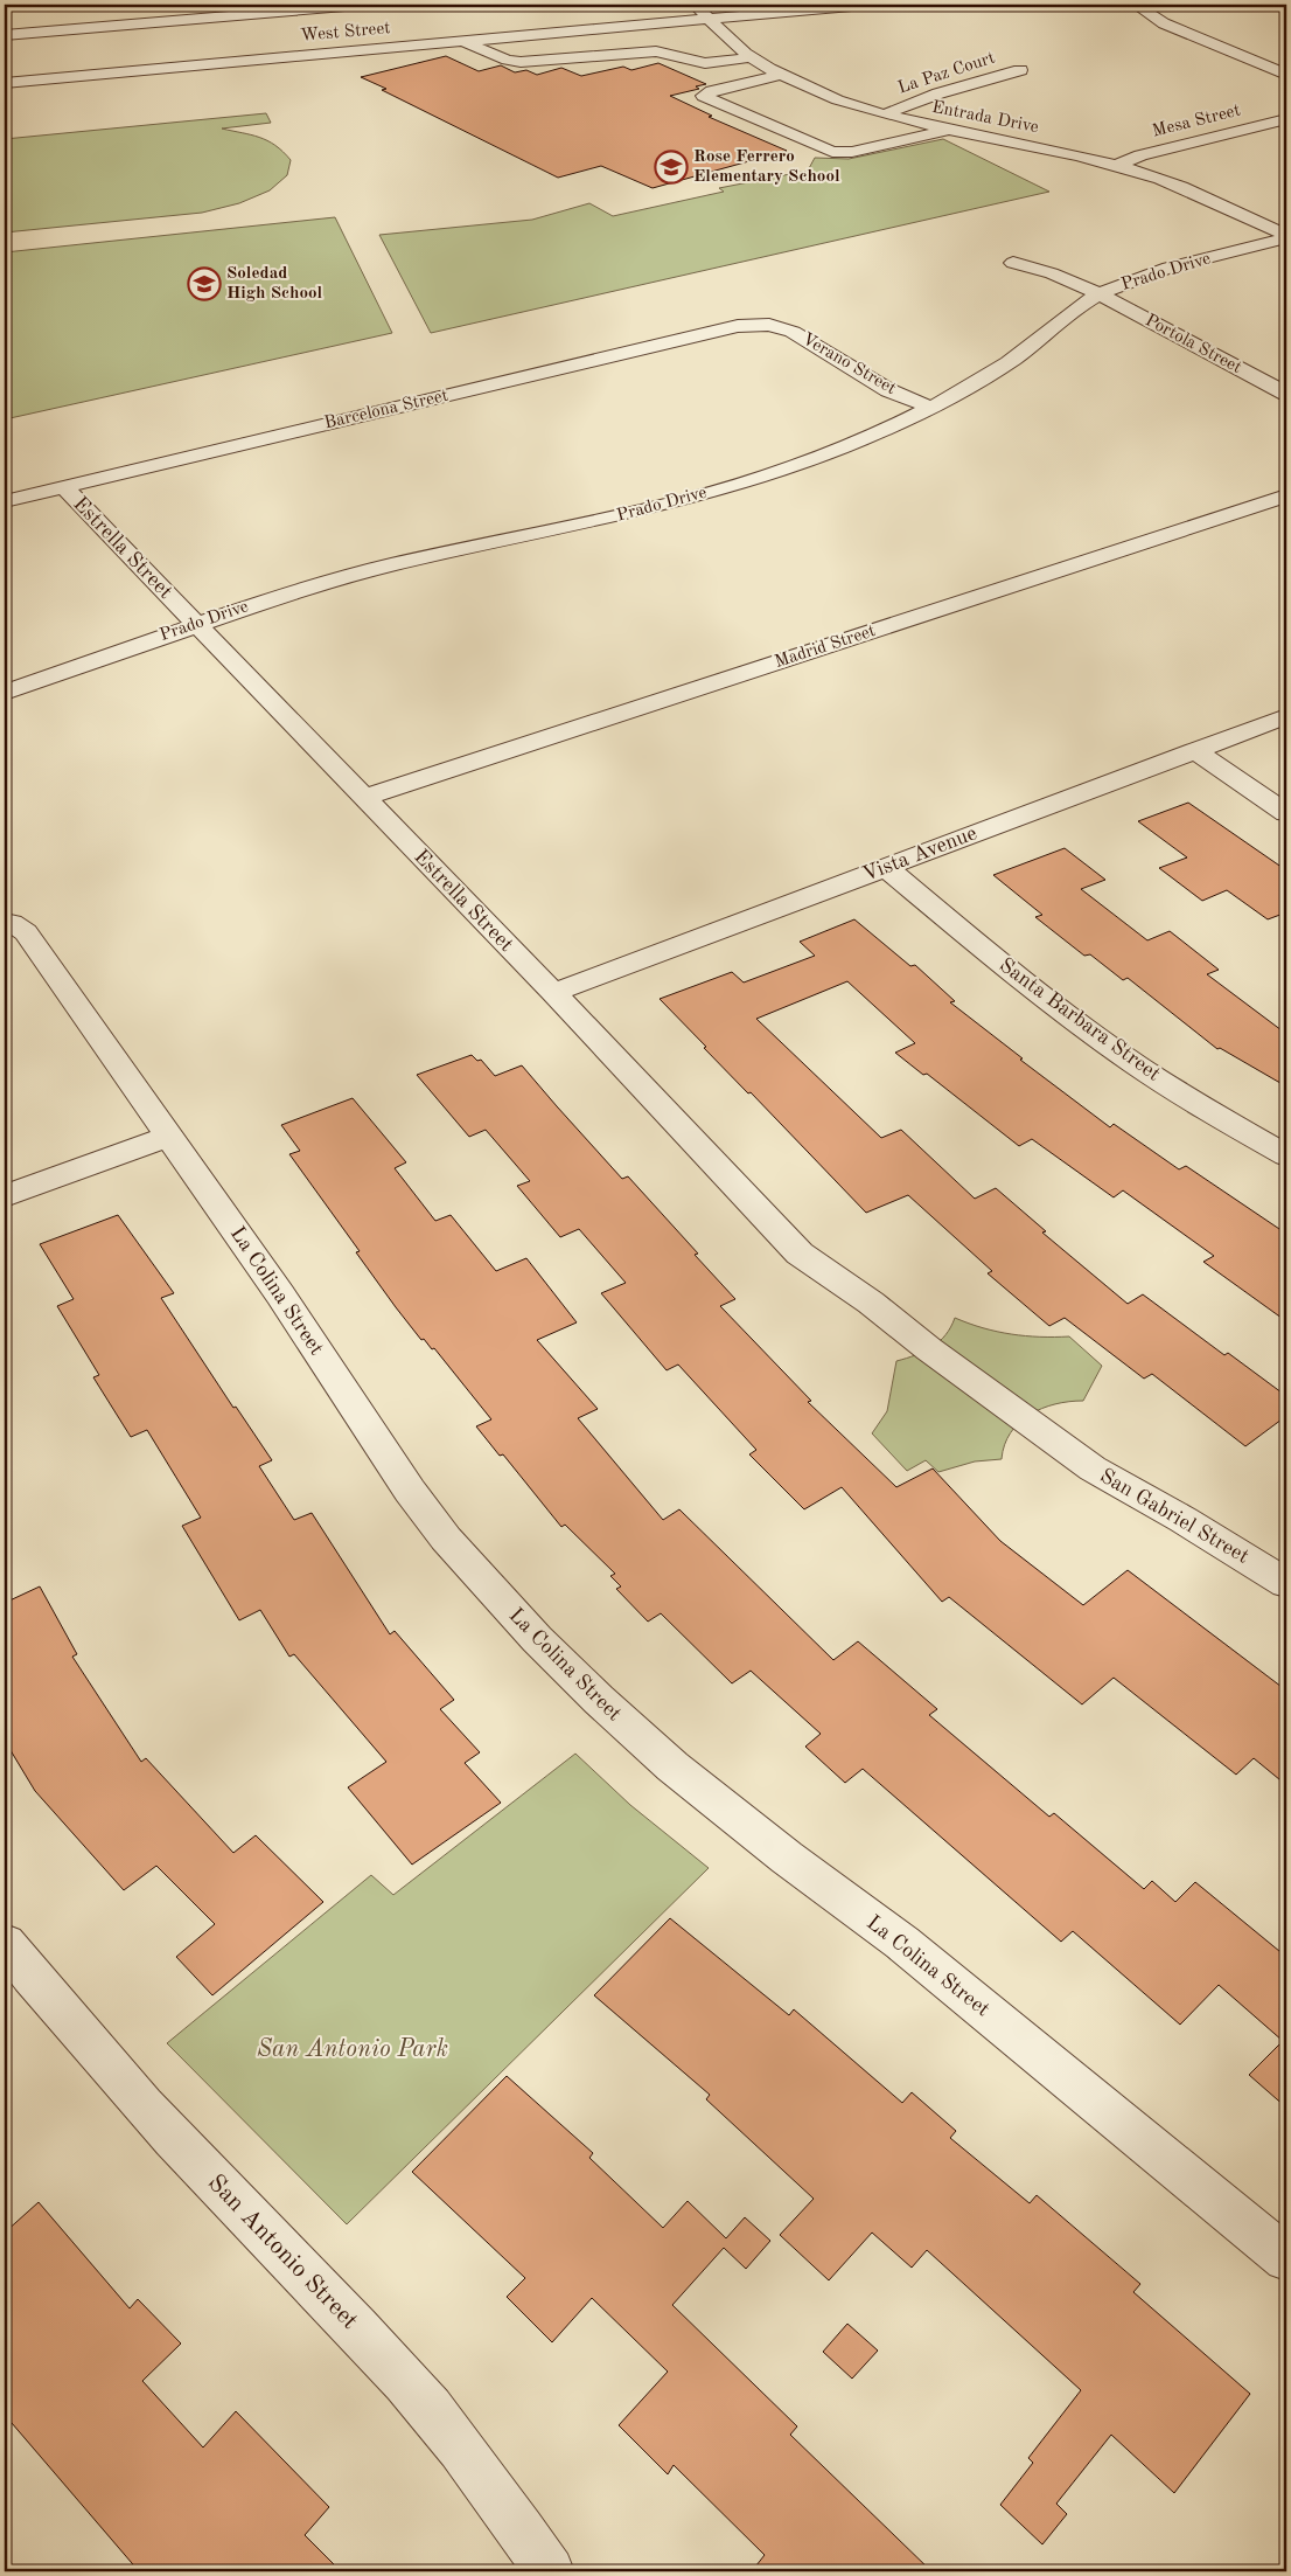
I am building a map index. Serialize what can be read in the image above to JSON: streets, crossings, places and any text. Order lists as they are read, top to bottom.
{
  "streets": {
    "street": [
      "West Street",
      "La Paz Court",
      "Entrada Drive",
      "Mesa Street",
      "Prado Drive",
      "Portola Street",
      "Verano Street",
      "Barcelona Street",
      "Estrella Street",
      "Madrid Street",
      "Vista Avenue",
      "Santa Barbara Street",
      "La Colina Street",
      "San Gabriel Street",
      "San Antonio Street"
    ]
  },
  "crossings": [
    ["West Street", "Entrada Drive"],
    ["La Paz Court", "Entrada Drive"],
    ["Entrada Drive", "Mesa Street"],
    ["Entrada Drive", "Prado Drive"],
    ["Prado Drive", "Portola Street"],
    ["Prado Drive", "Verano Street"],
    ["Prado Drive", "Estrella Street"],
    ["Verano Street", "Barcelona Street"],
    ["Barcelona Street", "Estrella Street"],
    ["Estrella Street", "Madrid Street"],
    ["Estrella Street", "Vista Avenue"],
    ["Estrella Street", "San Gabriel Street"],
    ["Vista Avenue", "Santa Barbara Street"]
  ],
  "parks": ["San Antonio Park"],
  "places": {
    "school or university": ["Rose Ferrero Elementary School", "Soledad High School"]
  }
}
